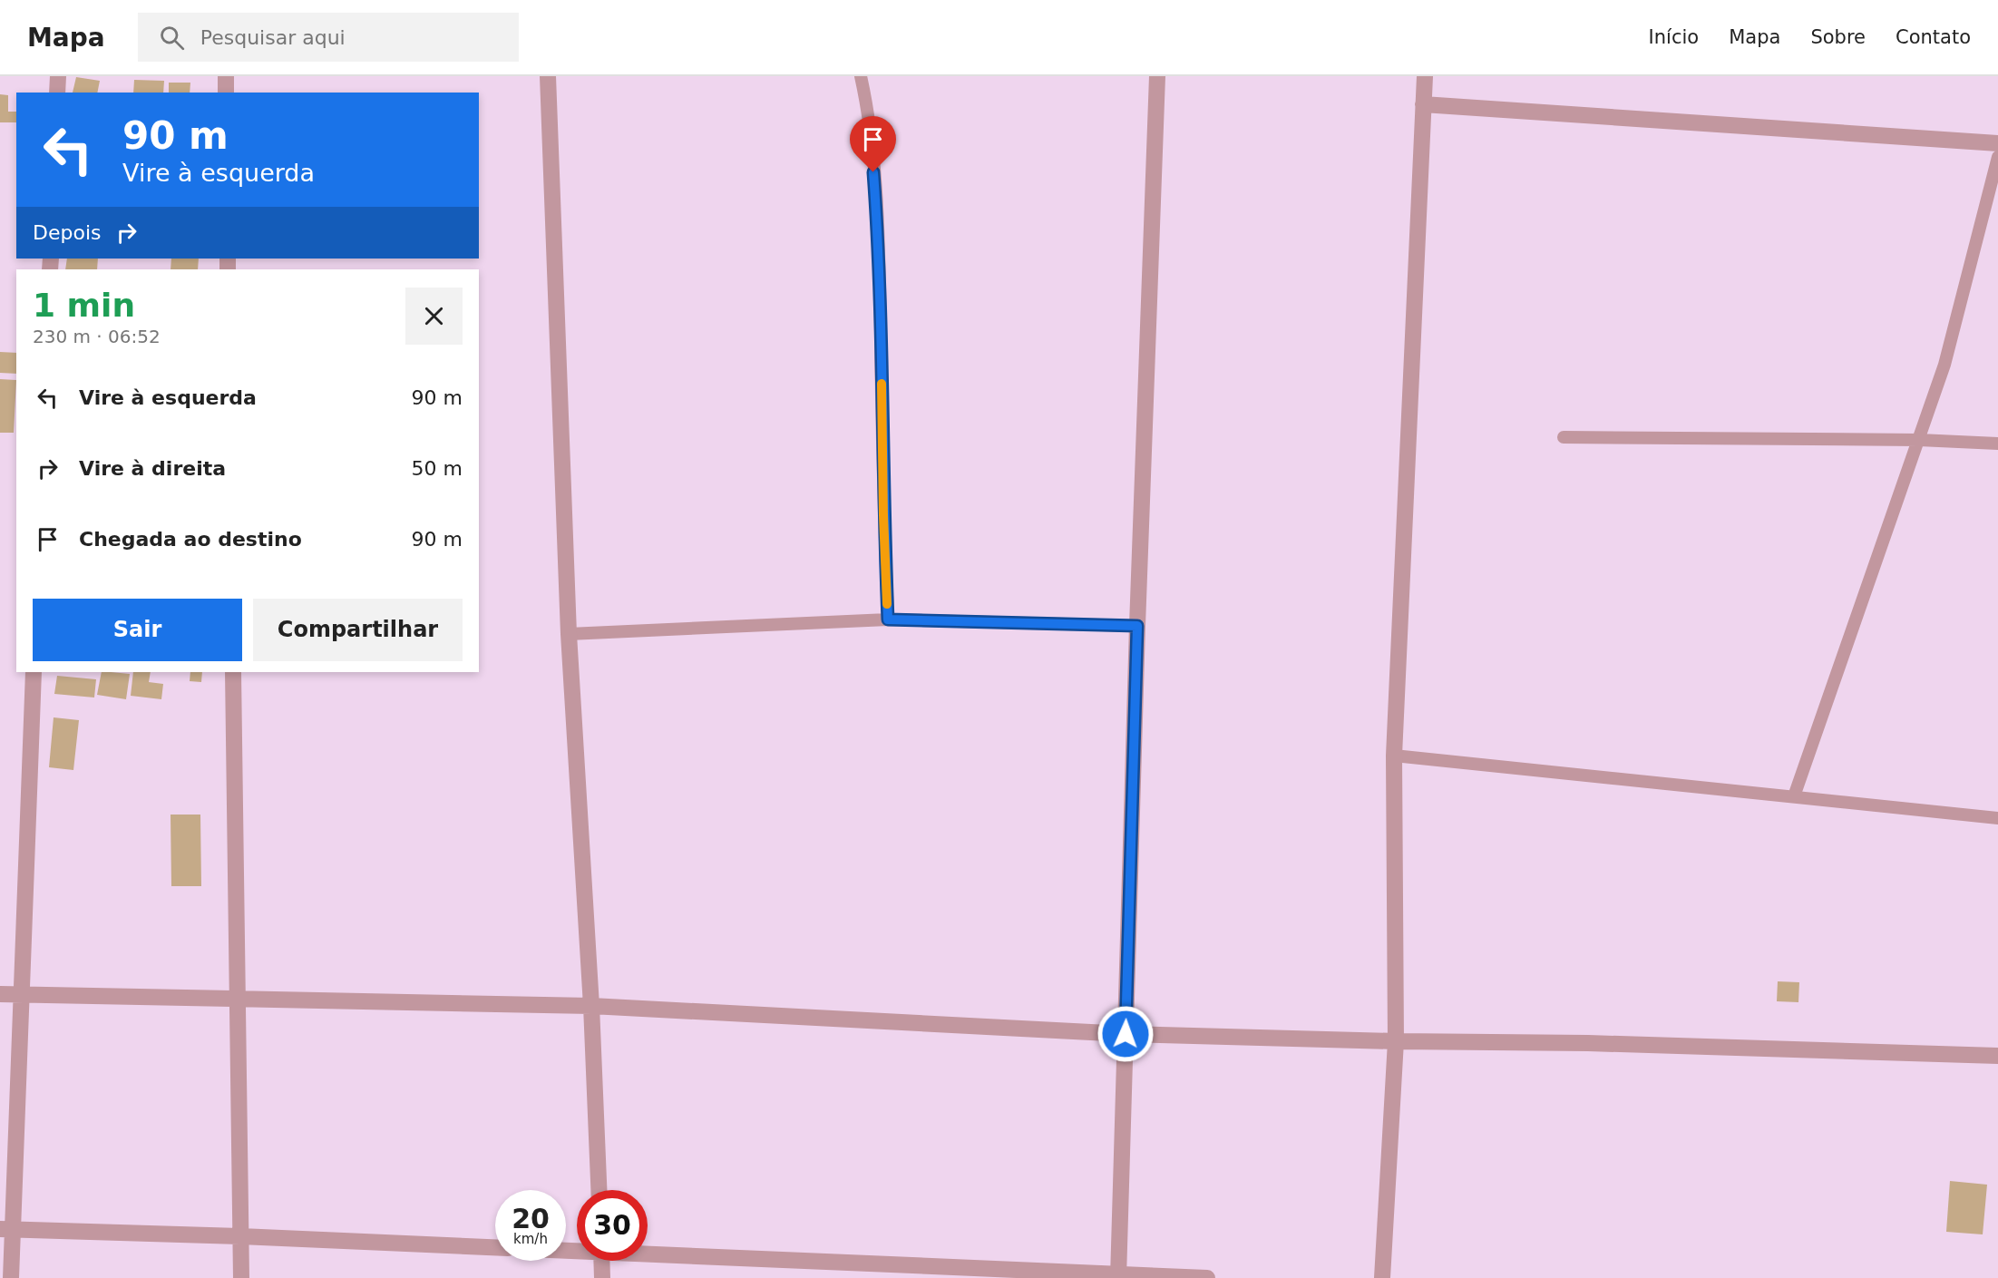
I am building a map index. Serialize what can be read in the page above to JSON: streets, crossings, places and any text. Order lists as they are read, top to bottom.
{
  "page": {
    "header": "Mapa",
    "search": "Pesquisar aqui",
    "nav": [
      "Início",
      "Mapa",
      "Sobre",
      "Contato"
    ],
    "turn": ["90 m", "Vire à esquerda"],
    "then": "Depois",
    "heading": ["1 min", "230 m · 06:52"],
    "list": [
      {
        "name": "Vire à esquerda",
        "value": "90 m"
      },
      {
        "name": "Vire à direita",
        "value": "50 m"
      },
      {
        "name": "Chegada ao destino",
        "value": "90 m"
      }
    ],
    "buttons": ["Sair", "Compartilhar"],
    "speed": "20 km/h",
    "limit": "30"
  }
}
